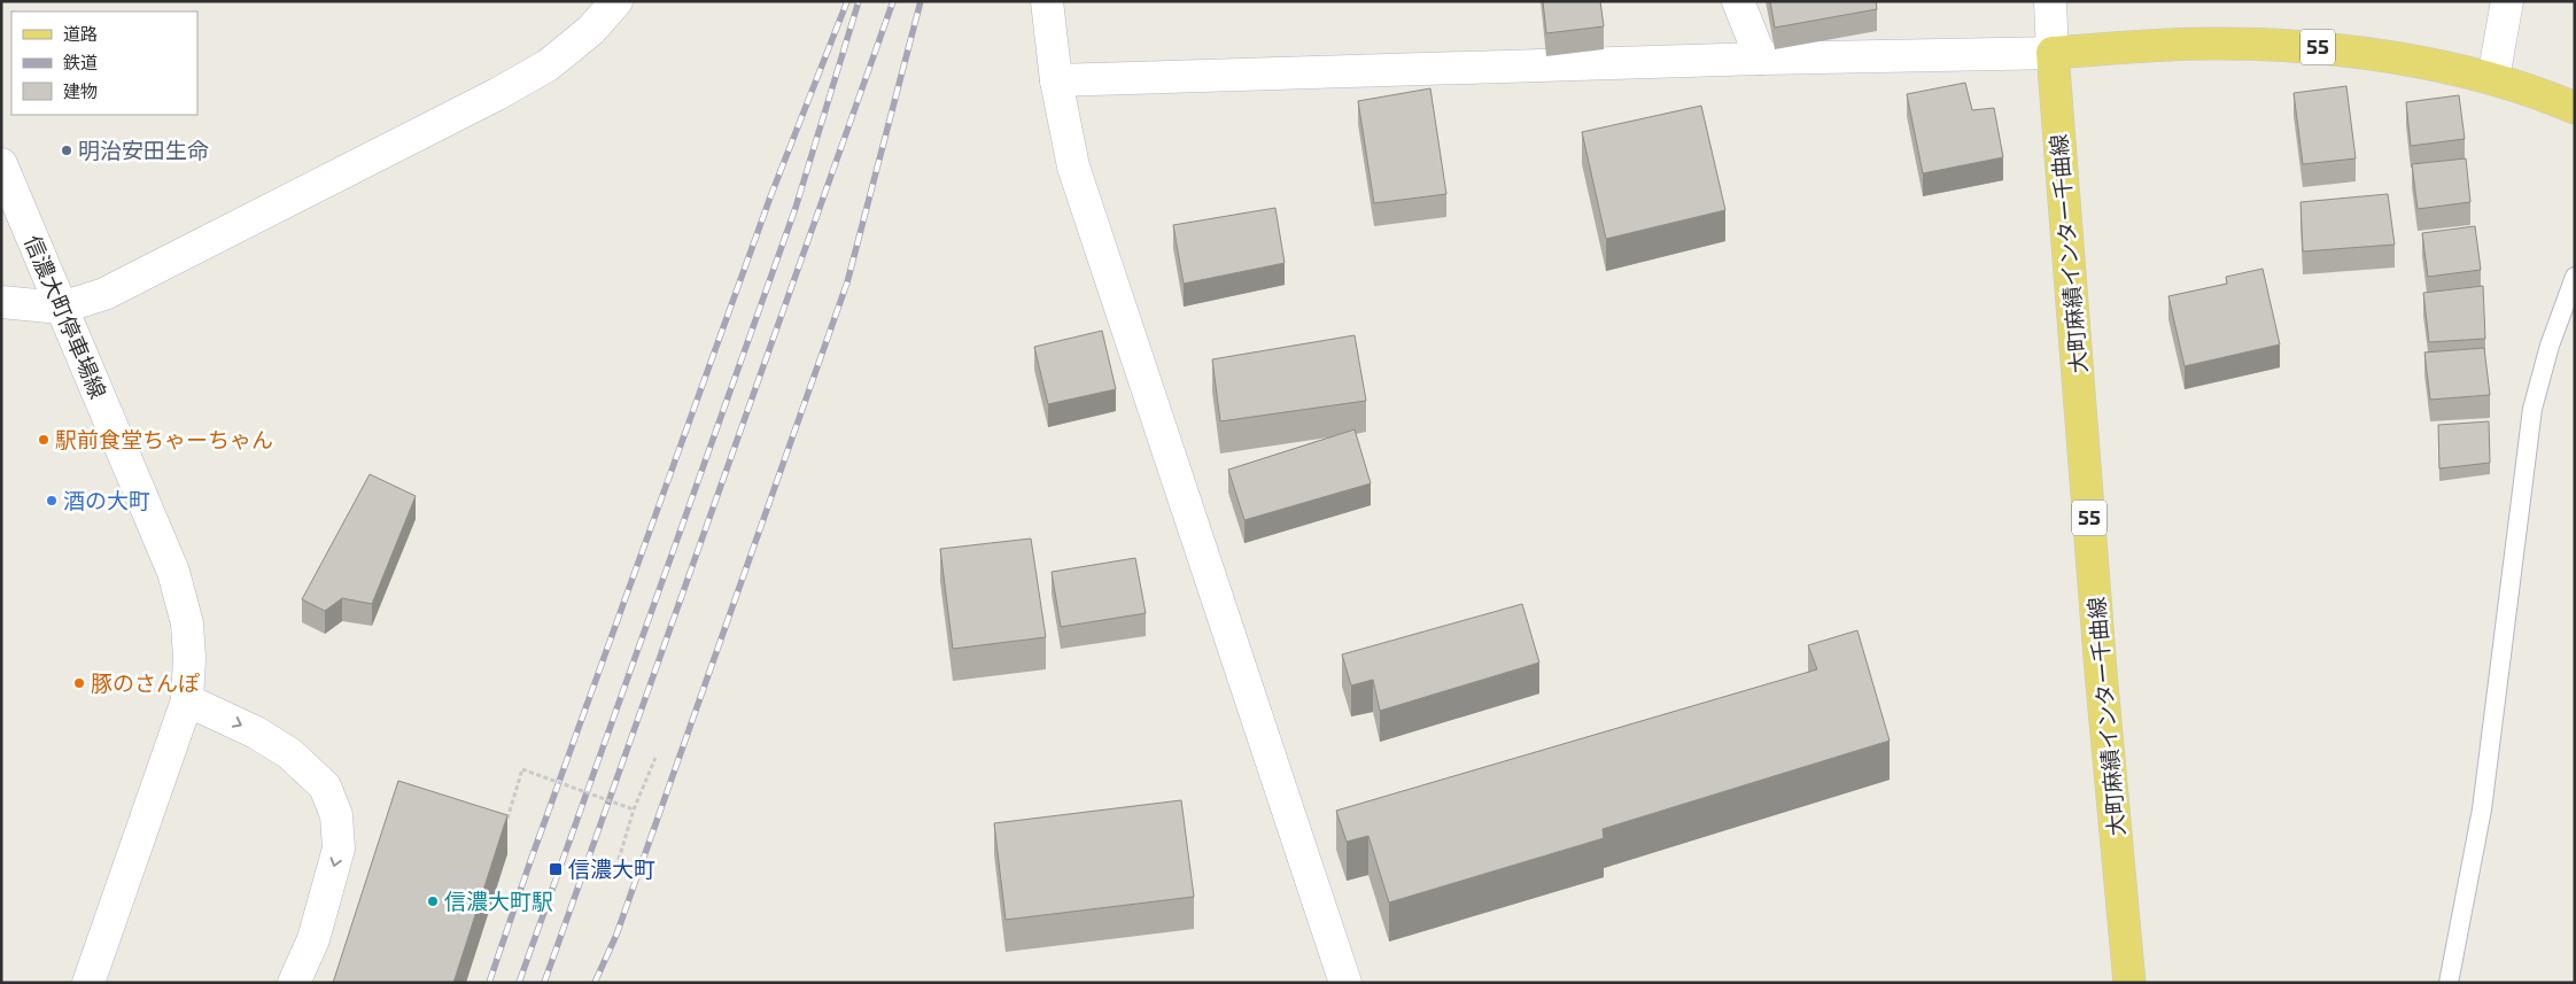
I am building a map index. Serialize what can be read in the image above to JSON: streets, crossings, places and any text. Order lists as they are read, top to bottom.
{
  "streets": {
    "main road": ["55", "大町麻績インター千曲線"],
    "street": ["信濃大町停車場線"]
  },
  "crossings": [
    ["55", "大町麻績インター千曲線"]
  ],
  "places": {
    "other": [
      "明治安田生命",
      "駅前食堂ちゃーちゃん",
      "酒の大町",
      "豚のさんぽ",
      "信濃大町駅"
    ],
    "transit": ["信濃大町"]
  },
  "legend": ["道路", "鉄道", "建物"]
}
